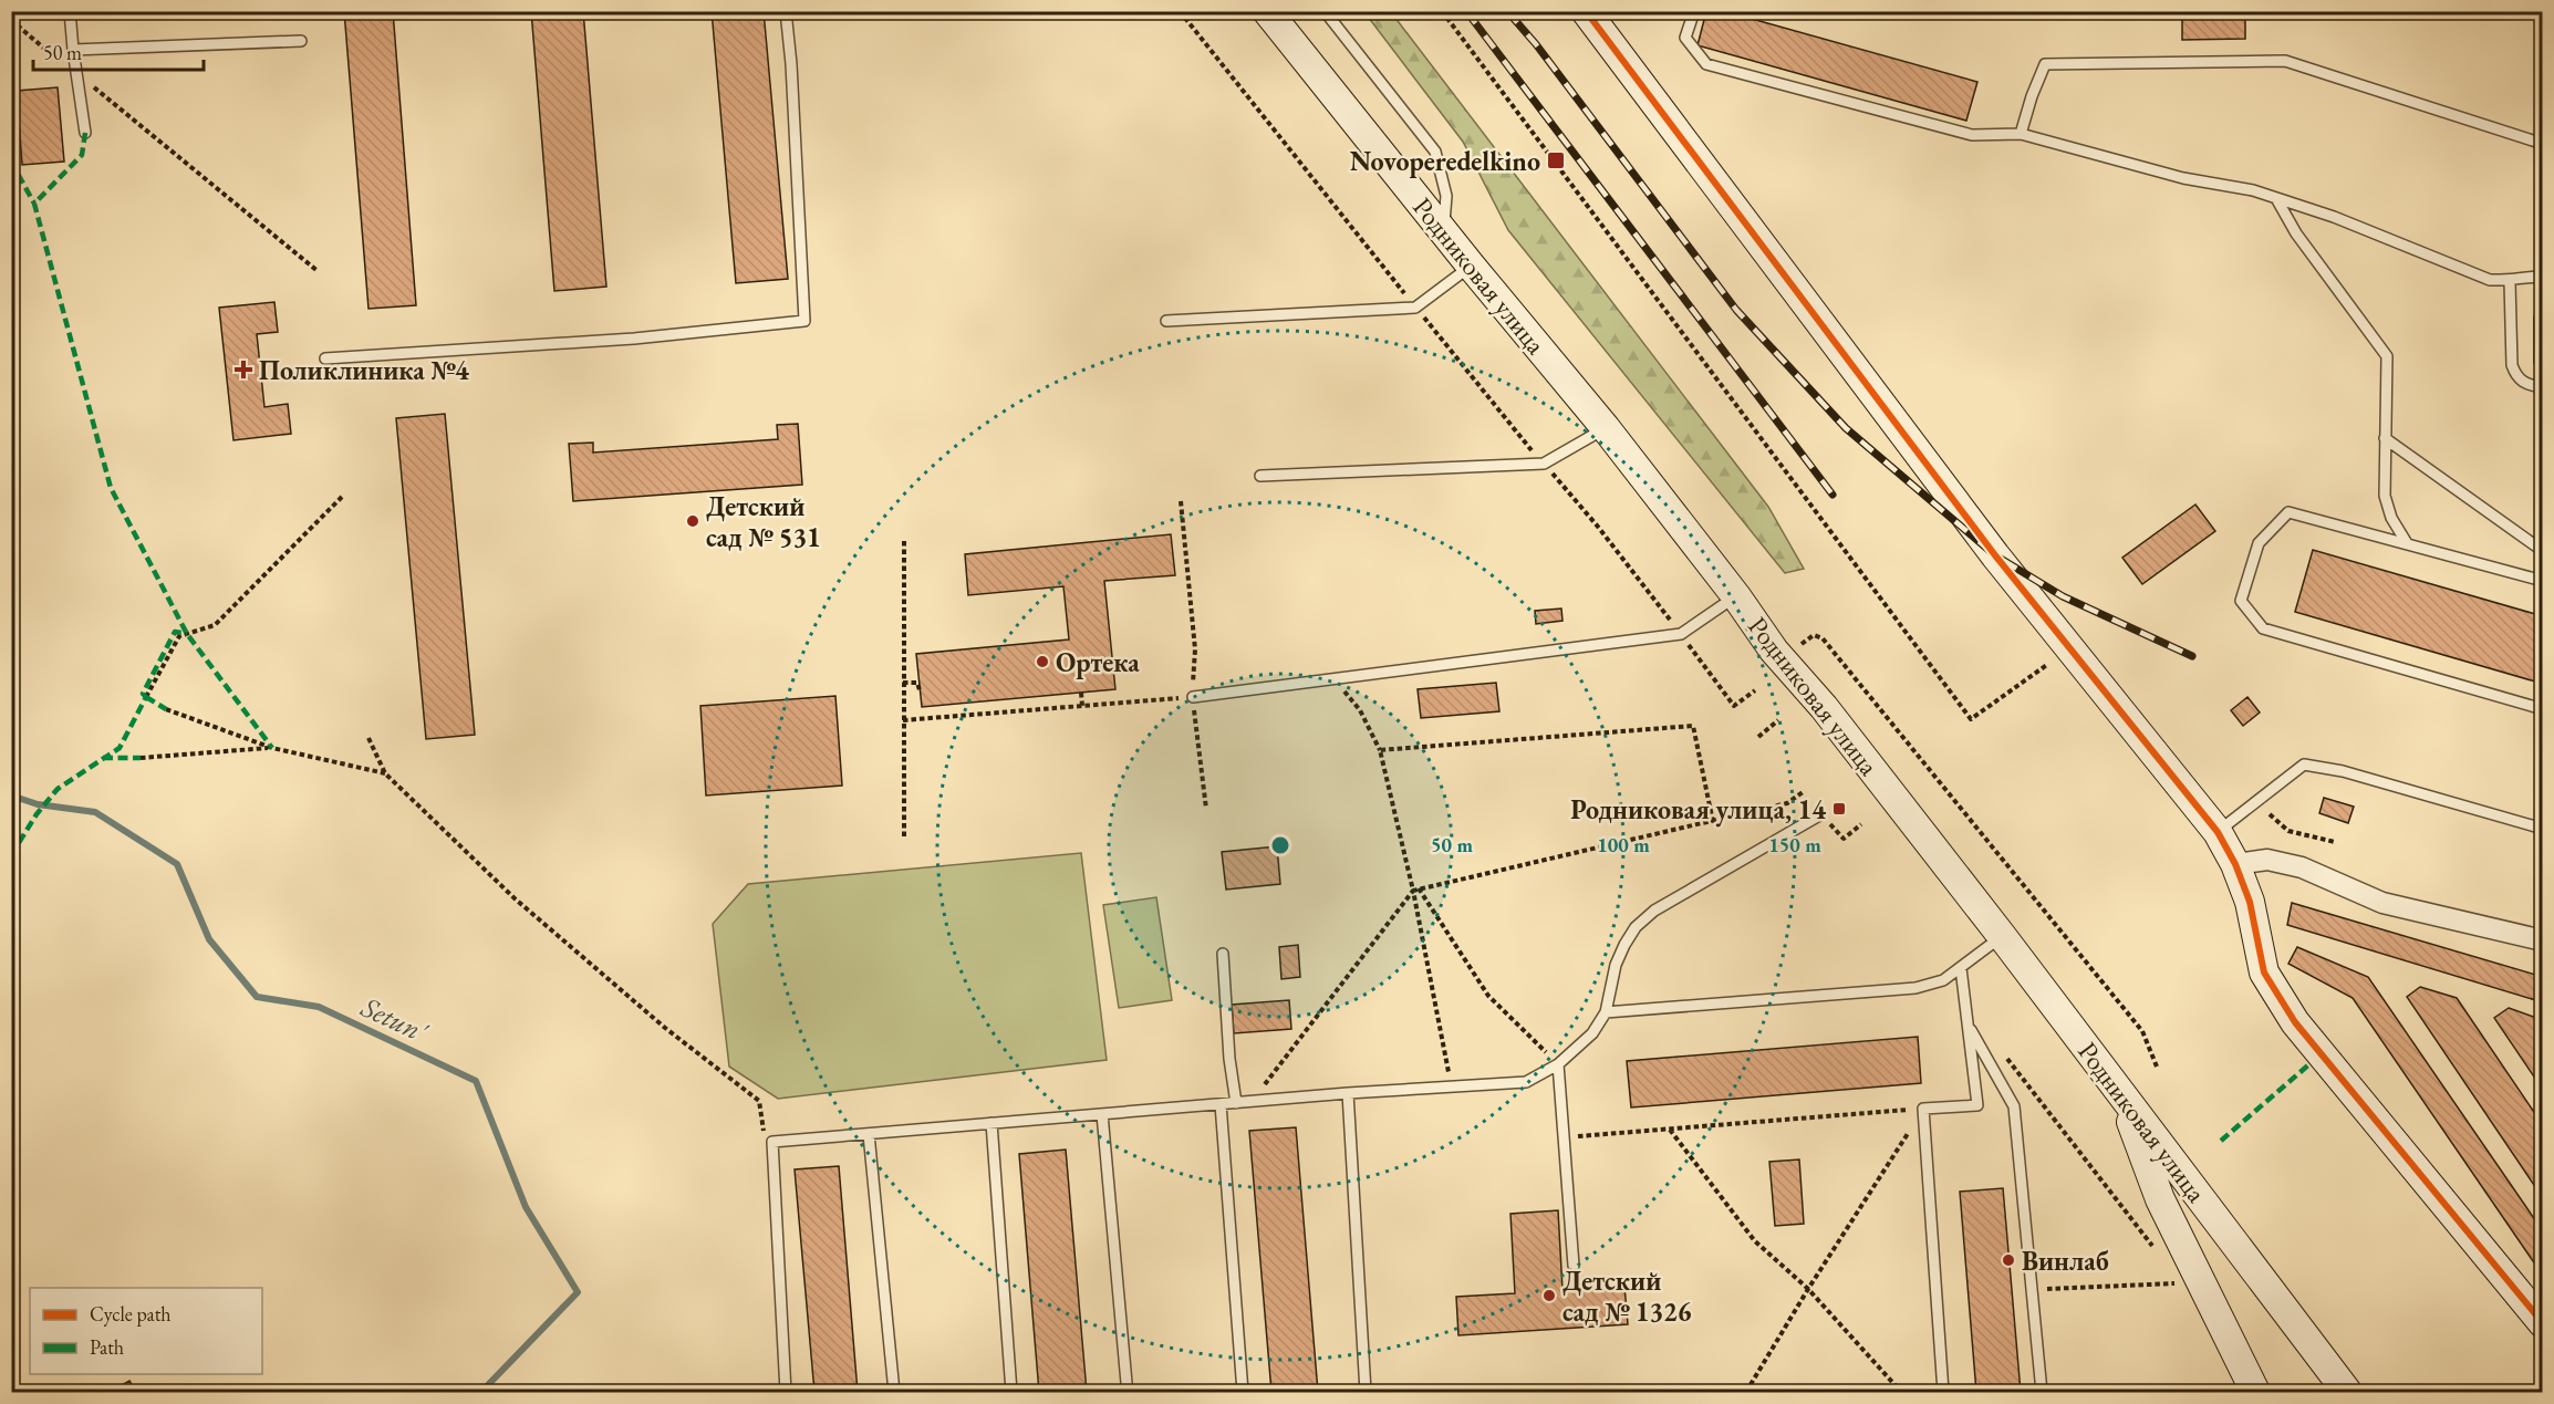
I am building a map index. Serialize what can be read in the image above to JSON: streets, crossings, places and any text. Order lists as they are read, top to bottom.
{
  "streets": {
    "main road": ["Родниковая улица"]
  },
  "water": ["Setun'"],
  "places": {
    "transit": ["Novoperedelkino", "Родниковая улица, 14"],
    "health": ["Поликлиника №4"],
    "other": [
      "Детский сад № 531",
      "Ортека",
      "Винлаб",
      "Детский сад № 1326"
    ]
  },
  "legend": ["Cycle path", "Path"],
  "scale_bar": "50 m",
  "rings": ["50 m", "100 m", "150 m"]
}
